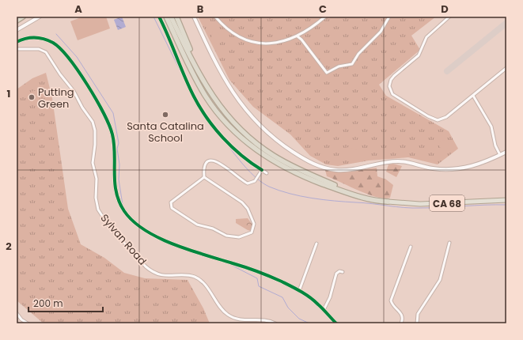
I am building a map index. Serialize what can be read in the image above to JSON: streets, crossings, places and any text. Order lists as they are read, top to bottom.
{
  "streets": {
    "highway": ["CA 68"],
    "street": ["Sylvan Road"]
  },
  "places": ["Putting Green", "Santa Catalina School"],
  "scale_bar": "200 m",
  "grid": {
    "columns": [
      "A",
      "B",
      "C",
      "D"
    ],
    "rows": ["1", "2"]
  }
}
